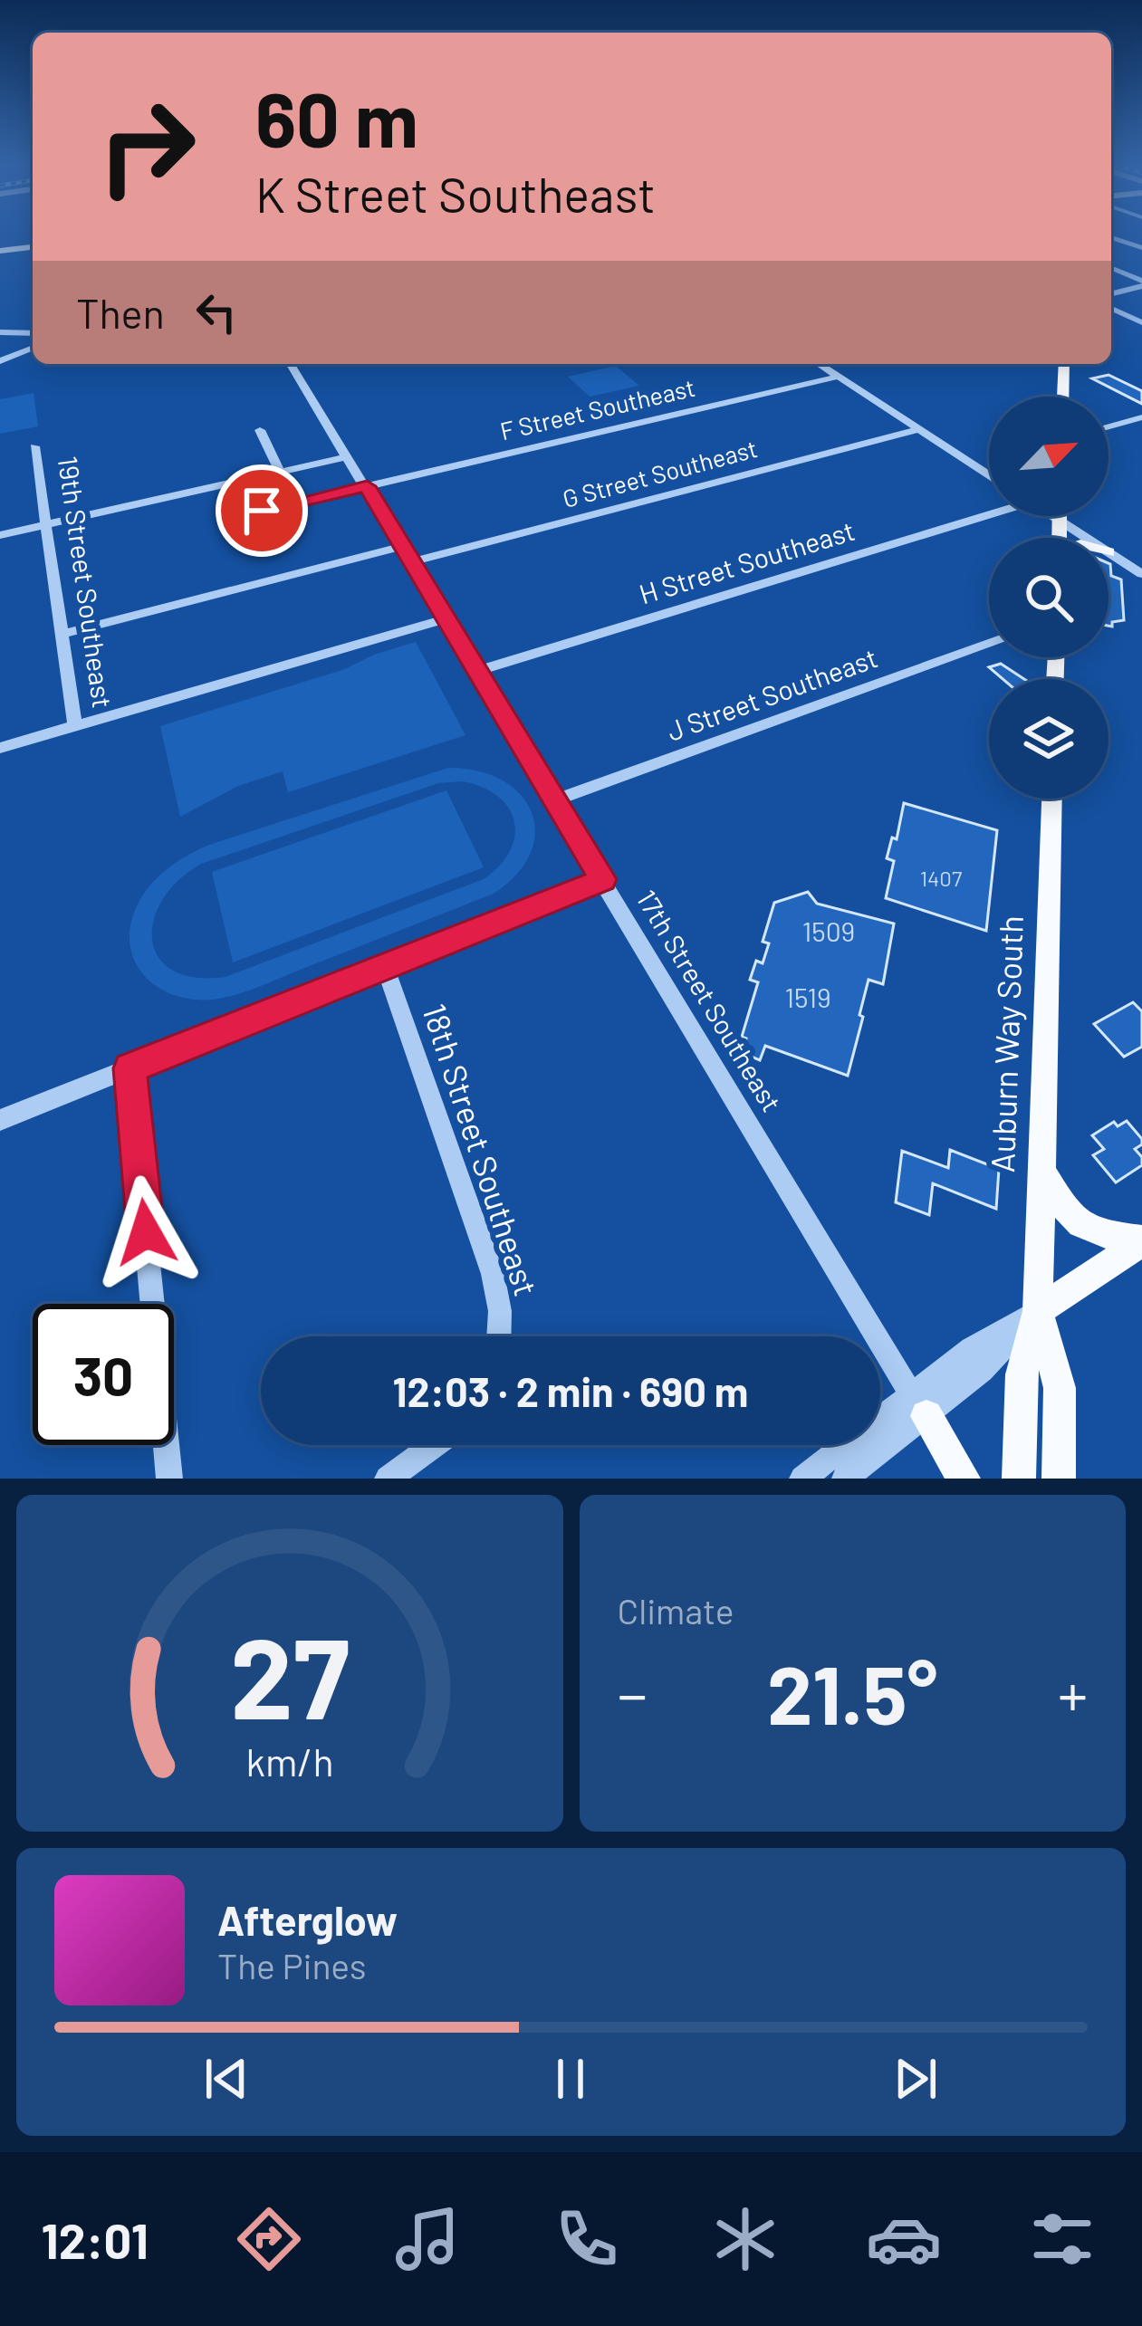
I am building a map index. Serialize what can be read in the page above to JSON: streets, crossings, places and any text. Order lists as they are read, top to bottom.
{
  "streets": {
    "main road": ["Auburn Way South"],
    "street": [
      "F Street Southeast",
      "G Street Southeast",
      "H Street Southeast",
      "19th Street Southeast",
      "J Street Southeast",
      "17th Street Southeast",
      "18th Street Southeast"
    ]
  },
  "crossings": [
    ["F Street Southeast", "17th Street Southeast"],
    ["G Street Southeast", "17th Street Southeast"],
    ["H Street Southeast", "17th Street Southeast"],
    ["J Street Southeast", "17th Street Southeast"]
  ],
  "house_numbers": ["1407", "1509", "1519"],
  "north": "top right",
  "page": {
    "turn": ["60 m", "K Street Southeast"],
    "then": "Then",
    "limit": "30",
    "trip": "12:03 · 2 min · 690 m",
    "tile": "Climate",
    "heat": ["−", "21.5°", "+"],
    "song": ["Afterglow", "The Pines"],
    "tabs": "12:01",
    "gauge": ["27", "km/h"]
  }
}
